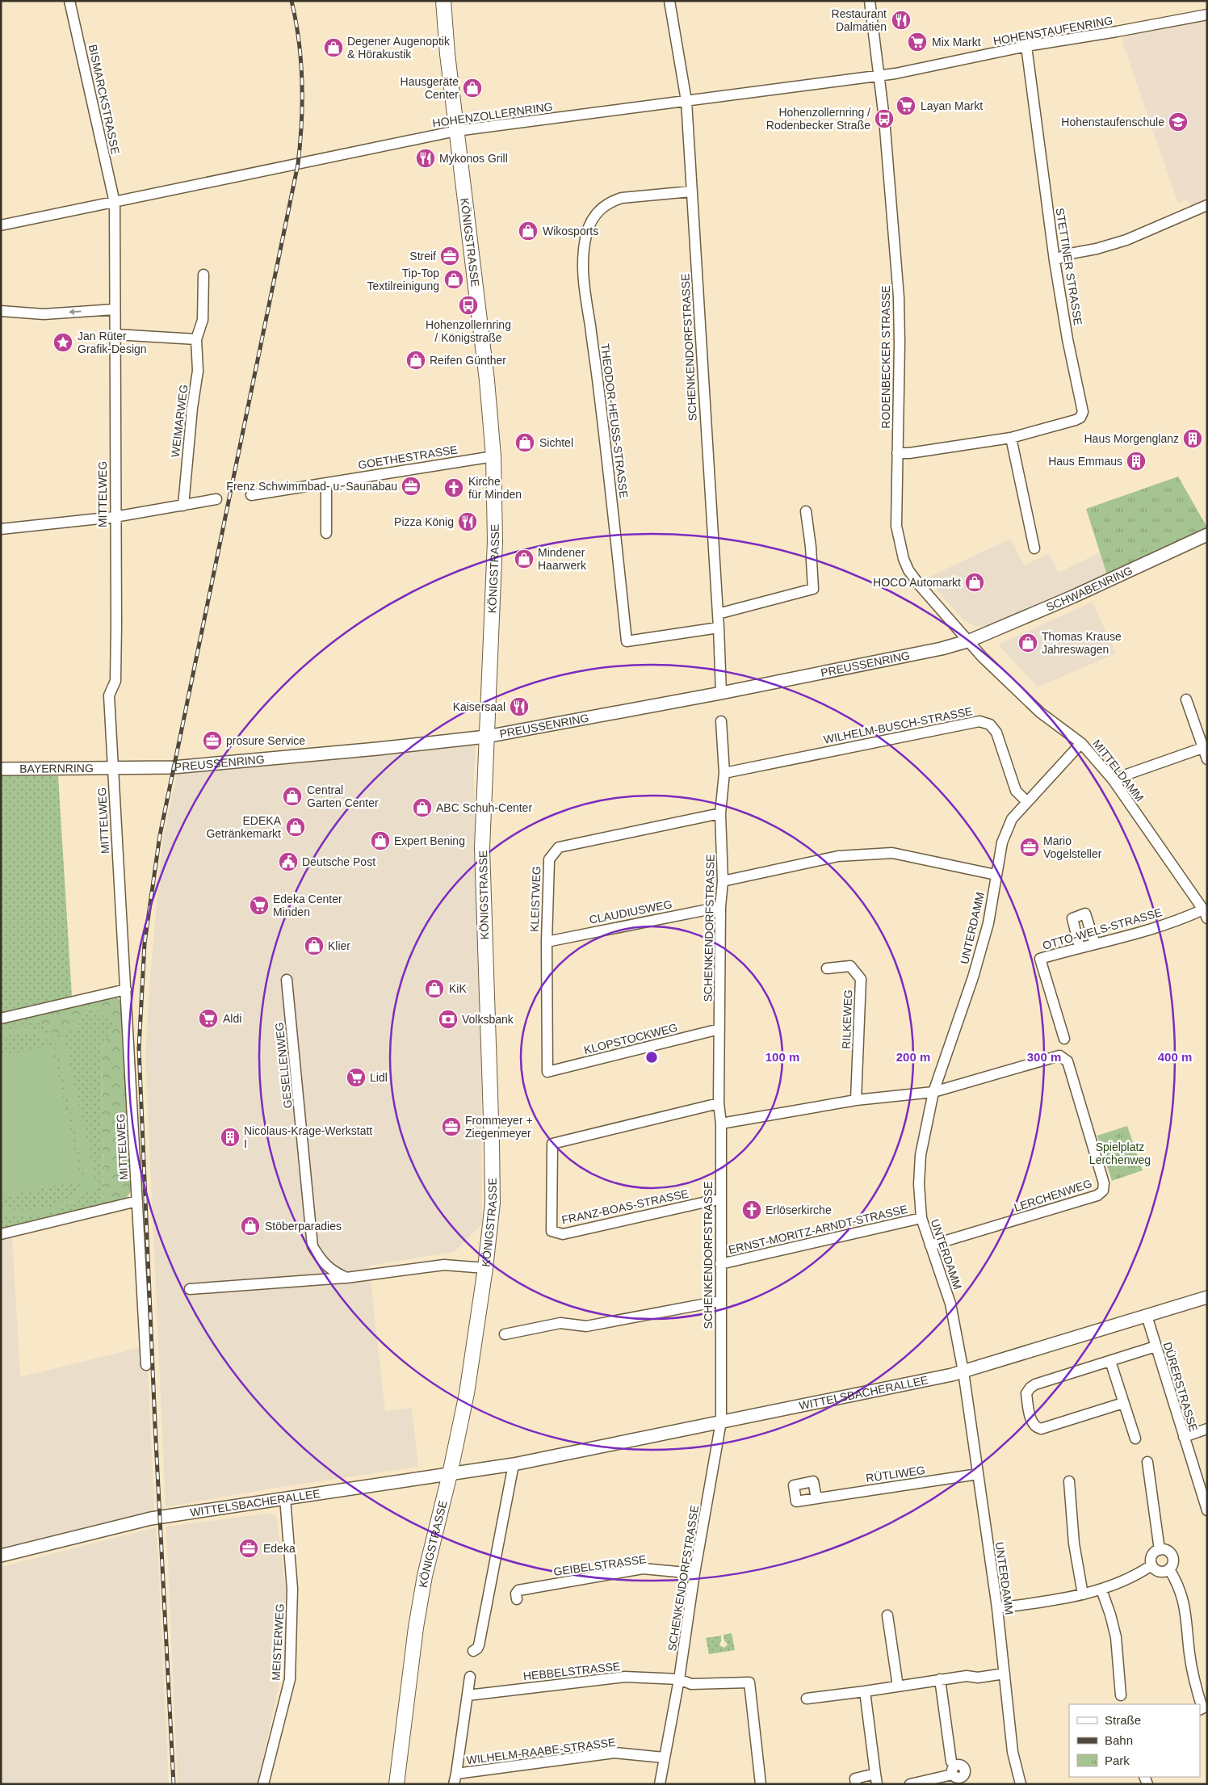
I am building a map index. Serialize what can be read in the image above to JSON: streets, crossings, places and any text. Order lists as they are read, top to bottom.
{
  "streets": {
    "main road": ["KÖNIGSTRASSE"],
    "street": [
      "HOHENSTAUFENRING",
      "BISMARCKSTRASSE",
      "HOHENZOLLERNRING",
      "STETTINER STRASSE",
      "SCHENKENDORFSTRASSE",
      "RODENBECKER STRASSE",
      "WEIMARWEG",
      "THEODOR-HEUSS-STRASSE",
      "GOETHESTRASSE",
      "MITTELWEG",
      "SCHWABENRING",
      "PREUSSENRING",
      "WILHELM-BUSCH-STRASSE",
      "BAYERNRING",
      "MITTELDAMM",
      "KLEISTWEG",
      "CLAUDIUSWEG",
      "UNTERDAMM",
      "OTTO-WELS-STRASSE",
      "RILKEWEG",
      "KLOPSTOCKWEG",
      "GESELLENWEG",
      "LERCHENWEG",
      "FRANZ-BOAS-STRASSE",
      "ERNST-MORITZ-ARNDT-STRASSE",
      "DÜRERSTRASSE",
      "WITTELSBACHERALLEE",
      "RÜTLIWEG",
      "GEIBELSTRASSE",
      "MEISTERWEG",
      "HEBBELSTRASSE",
      "WILHELM-RAABE-STRASSE"
    ]
  },
  "crossings": [
    ["HOHENSTAUFENRING", "HOHENZOLLERNRING"],
    ["HOHENSTAUFENRING", "STETTINER STRASSE"],
    ["HOHENSTAUFENRING", "RODENBECKER STRASSE"],
    ["BISMARCKSTRASSE", "HOHENZOLLERNRING"],
    ["BISMARCKSTRASSE", "MITTELWEG"],
    ["HOHENZOLLERNRING", "KÖNIGSTRASSE"],
    ["HOHENZOLLERNRING", "SCHENKENDORFSTRASSE"],
    ["HOHENZOLLERNRING", "RODENBECKER STRASSE"],
    ["HOHENZOLLERNRING", "MITTELWEG"],
    ["KÖNIGSTRASSE", "GOETHESTRASSE"],
    ["KÖNIGSTRASSE", "PREUSSENRING"],
    ["KÖNIGSTRASSE", "WITTELSBACHERALLEE"],
    ["STETTINER STRASSE", "RODENBECKER STRASSE"],
    ["SCHENKENDORFSTRASSE", "THEODOR-HEUSS-STRASSE"],
    ["SCHENKENDORFSTRASSE", "PREUSSENRING"],
    ["SCHENKENDORFSTRASSE", "WILHELM-BUSCH-STRASSE"],
    ["SCHENKENDORFSTRASSE", "KLEISTWEG"],
    ["SCHENKENDORFSTRASSE", "CLAUDIUSWEG"],
    ["SCHENKENDORFSTRASSE", "KLOPSTOCKWEG"],
    ["SCHENKENDORFSTRASSE", "FRANZ-BOAS-STRASSE"],
    ["SCHENKENDORFSTRASSE", "ERNST-MORITZ-ARNDT-STRASSE"],
    ["SCHENKENDORFSTRASSE", "WITTELSBACHERALLEE"],
    ["SCHENKENDORFSTRASSE", "GEIBELSTRASSE"],
    ["SCHENKENDORFSTRASSE", "HEBBELSTRASSE"],
    ["SCHENKENDORFSTRASSE", "WILHELM-RAABE-STRASSE"],
    ["RODENBECKER STRASSE", "SCHWABENRING"],
    ["RODENBECKER STRASSE", "PREUSSENRING"],
    ["RODENBECKER STRASSE", "MITTELDAMM"],
    ["MITTELWEG", "PREUSSENRING"],
    ["MITTELWEG", "BAYERNRING"],
    ["SCHWABENRING", "PREUSSENRING"],
    ["SCHWABENRING", "MITTELDAMM"],
    ["PREUSSENRING", "BAYERNRING"],
    ["PREUSSENRING", "MITTELDAMM"],
    ["WILHELM-BUSCH-STRASSE", "UNTERDAMM"],
    ["MITTELDAMM", "UNTERDAMM"],
    ["MITTELDAMM", "OTTO-WELS-STRASSE"],
    ["KLEISTWEG", "CLAUDIUSWEG"],
    ["KLEISTWEG", "KLOPSTOCKWEG"],
    ["UNTERDAMM", "LERCHENWEG"],
    ["UNTERDAMM", "ERNST-MORITZ-ARNDT-STRASSE"],
    ["UNTERDAMM", "WITTELSBACHERALLEE"],
    ["UNTERDAMM", "RÜTLIWEG"],
    ["DÜRERSTRASSE", "WITTELSBACHERALLEE"],
    ["WITTELSBACHERALLEE", "MEISTERWEG"]
  ],
  "parks": ["Spielplatz Lerchenweg"],
  "places": {
    "restaurant": [
      "Restaurant Dalmatien",
      "Mykonos Grill",
      "Pizza König",
      "Kaisersaal"
    ],
    "supermarket": [
      "Mix Markt",
      "Layan Markt",
      "Edeka Center Minden",
      "Aldi",
      "Lidl"
    ],
    "shop": [
      "Degener Augenoptik & Hörakustik",
      "Hausgeräte Center",
      "Wikosports",
      "Tip-Top Textilreinigung",
      "Reifen Günther",
      "Sichtel",
      "Mindener Haarwerk",
      "HOCO Automarkt",
      "Thomas Krause Jahreswagen",
      "Central Garten Center",
      "ABC Schuh-Center",
      "EDEKA Getränkemarkt",
      "Expert Bening",
      "Klier",
      "KiK",
      "Stöberparadies"
    ],
    "bus stop": ["Hohenzollernring / Rodenbecker Straße", "Hohenzollernring / Königstraße"],
    "school or university": ["Hohenstaufenschule"],
    "office": [
      "Streif",
      "Frenz Schwimmbad- u. Saunabau",
      "prosure Service",
      "Mario Vogelsteller",
      "Frommeyer + Ziegenmeyer",
      "Edeka"
    ],
    "place": ["Jan Rüter Grafik-Design"],
    "building": ["Haus Morgenglanz", "Haus Emmaus", "Nicolaus-Krage-Werkstatt I"],
    "church": ["Kirche für Minden", "Erlöserkirche"],
    "public building": ["Deutsche Post"],
    "bank": ["Volksbank"]
  },
  "legend": ["Straße", "Bahn", "Park"],
  "rings": [
    "100 m",
    "200 m",
    "300 m",
    "400 m"
  ]
}
